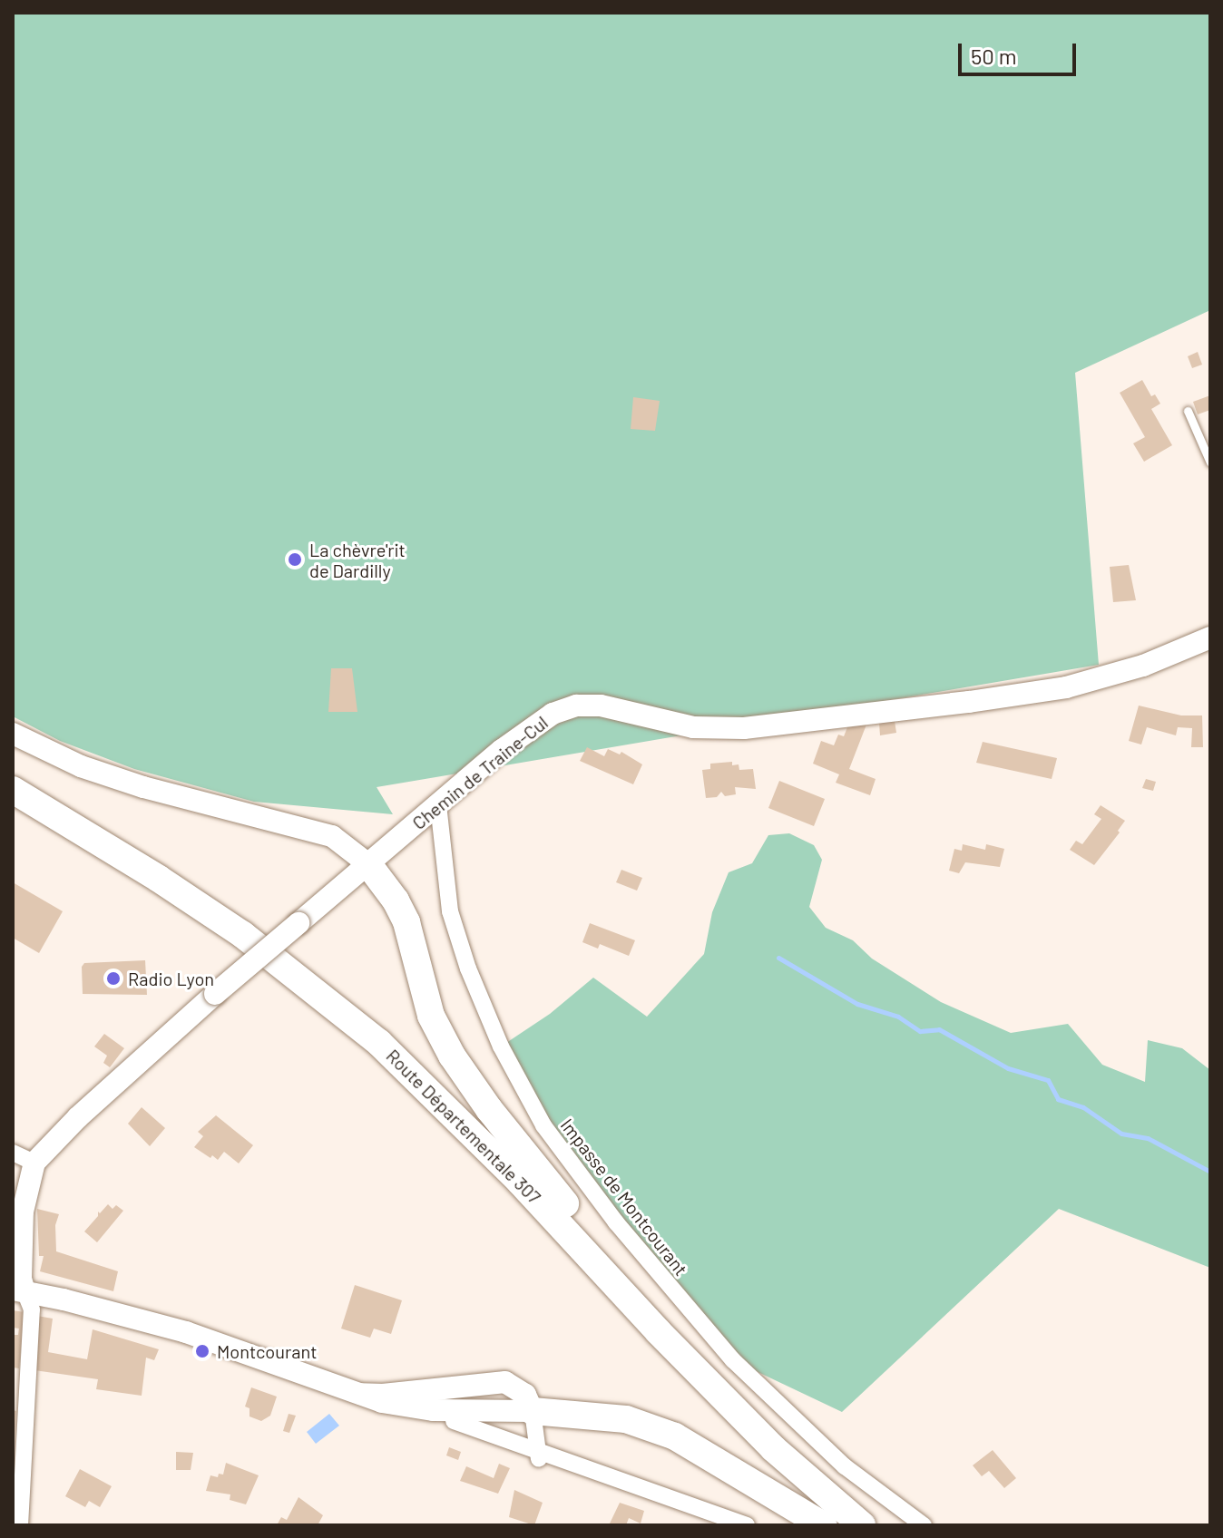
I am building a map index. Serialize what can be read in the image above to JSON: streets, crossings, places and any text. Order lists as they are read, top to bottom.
{
  "streets": {
    "main road": ["Route Départementale 307"],
    "street": ["Chemin de Traine-Cul", "Impasse de Montcourant"]
  },
  "crossings": [
    ["Chemin de Traine-Cul", "Impasse de Montcourant"]
  ],
  "places": ["La chèvre'rit de Dardilly", "Radio Lyon", "Montcourant"],
  "scale_bar": "50 m"
}
